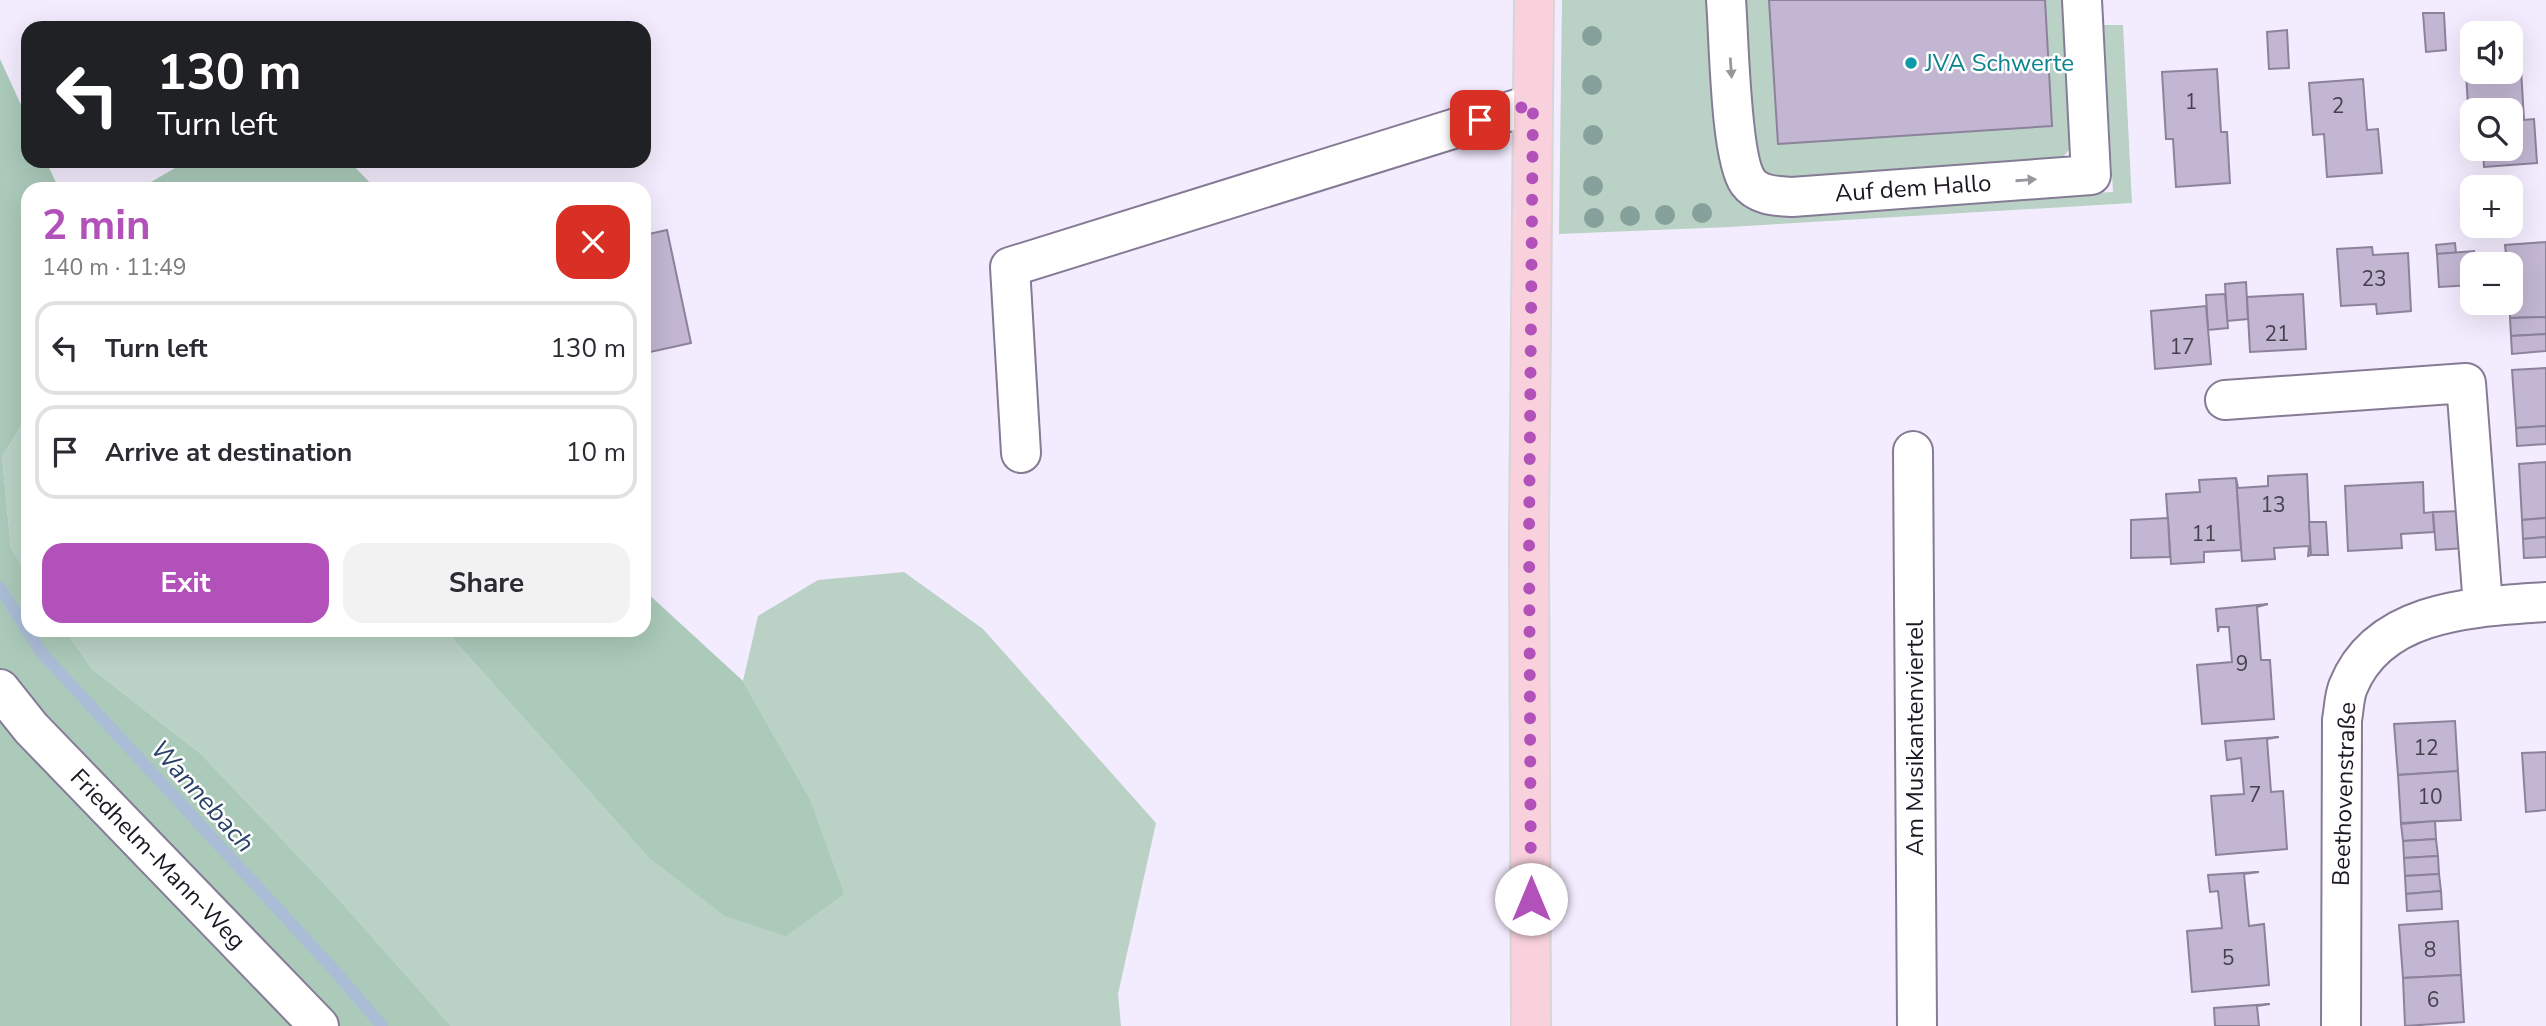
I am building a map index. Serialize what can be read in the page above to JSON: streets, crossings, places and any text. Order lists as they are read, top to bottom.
{
  "streets": {
    "street": [
      "Auf dem Hallo",
      "Am Musikantenviertel",
      "Beethovenstraße",
      "Friedhelm-Mann-Weg"
    ]
  },
  "water": ["Wannebach"],
  "places": ["JVA Schwerte"],
  "house_numbers": [
    "1",
    "2",
    "23",
    "21",
    "17",
    "13",
    "11",
    "9",
    "12",
    "7",
    "10",
    "8",
    "5",
    "6"
  ],
  "page": {
    "map_buttons": ["+", "−"],
    "turn": ["130 m", "Turn left"],
    "heading": ["2 min", "140 m · 11:49"],
    "list": [
      {
        "name": "Turn left",
        "value": "130 m"
      },
      {
        "name": "Arrive at destination",
        "value": "10 m"
      }
    ],
    "buttons": ["Exit", "Share"]
  }
}
